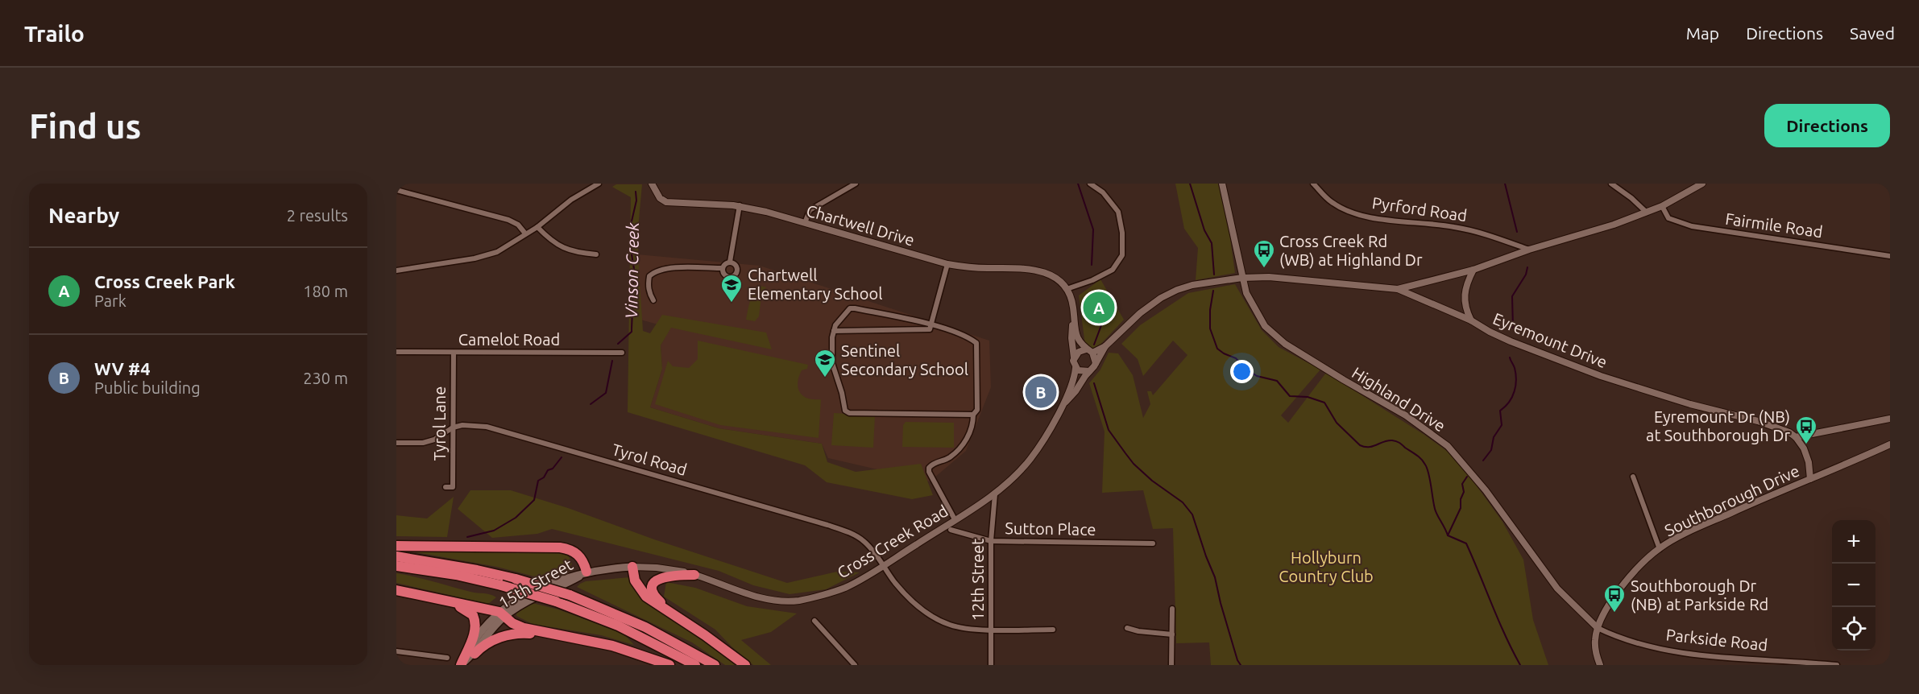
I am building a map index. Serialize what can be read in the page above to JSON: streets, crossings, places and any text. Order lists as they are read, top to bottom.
{
  "streets": {
    "main road": ["15th Street"],
    "street": [
      "Pyrford Road",
      "Chartwell Drive",
      "Fairmile Road",
      "Camelot Road",
      "Eyremount Drive",
      "Highland Drive",
      "Tyrol Lane",
      "Tyrol Road",
      "Southborough Drive",
      "Sutton Place",
      "Cross Creek Road",
      "12th Street",
      "Parkside Road"
    ]
  },
  "crossings": [
    ["Camelot Road", "Tyrol Lane"],
    ["Highland Drive", "Southborough Drive"],
    ["Highland Drive", "Parkside Road"],
    ["Tyrol Lane", "Tyrol Road"],
    ["Tyrol Road", "Cross Creek Road"],
    ["Tyrol Road", "12th Street"],
    ["Southborough Drive", "Parkside Road"],
    ["Sutton Place", "12th Street"],
    ["Cross Creek Road", "12th Street"],
    ["Cross Creek Road", "15th Street"]
  ],
  "water": ["Vinson Creek"],
  "parks": ["Hollyburn Country Club"],
  "places": {
    "bus stop": ["Cross Creek Rd (WB) at Highland Dr", "Eyremount Dr (NB) at Southborough Dr", "Southborough Dr (NB) at Parkside Rd"],
    "school or university": ["Chartwell Elementary School", "Sentinel Secondary School"]
  },
  "page": {
    "header": "Trailo",
    "nav": ["Map", "Directions", "Saved"],
    "buttons": "Directions",
    "title": "Find us",
    "heading": ["Nearby", "2 results"],
    "list": [
      {
        "mark": "A",
        "name": "Cross Creek Park",
        "note": "Park",
        "value": "180 m"
      },
      {
        "mark": "B",
        "name": "WV #4",
        "note": "Public building",
        "value": "230 m"
      }
    ],
    "pins": ["A", "B"],
    "map_buttons": ["+", "−"]
  }
}
